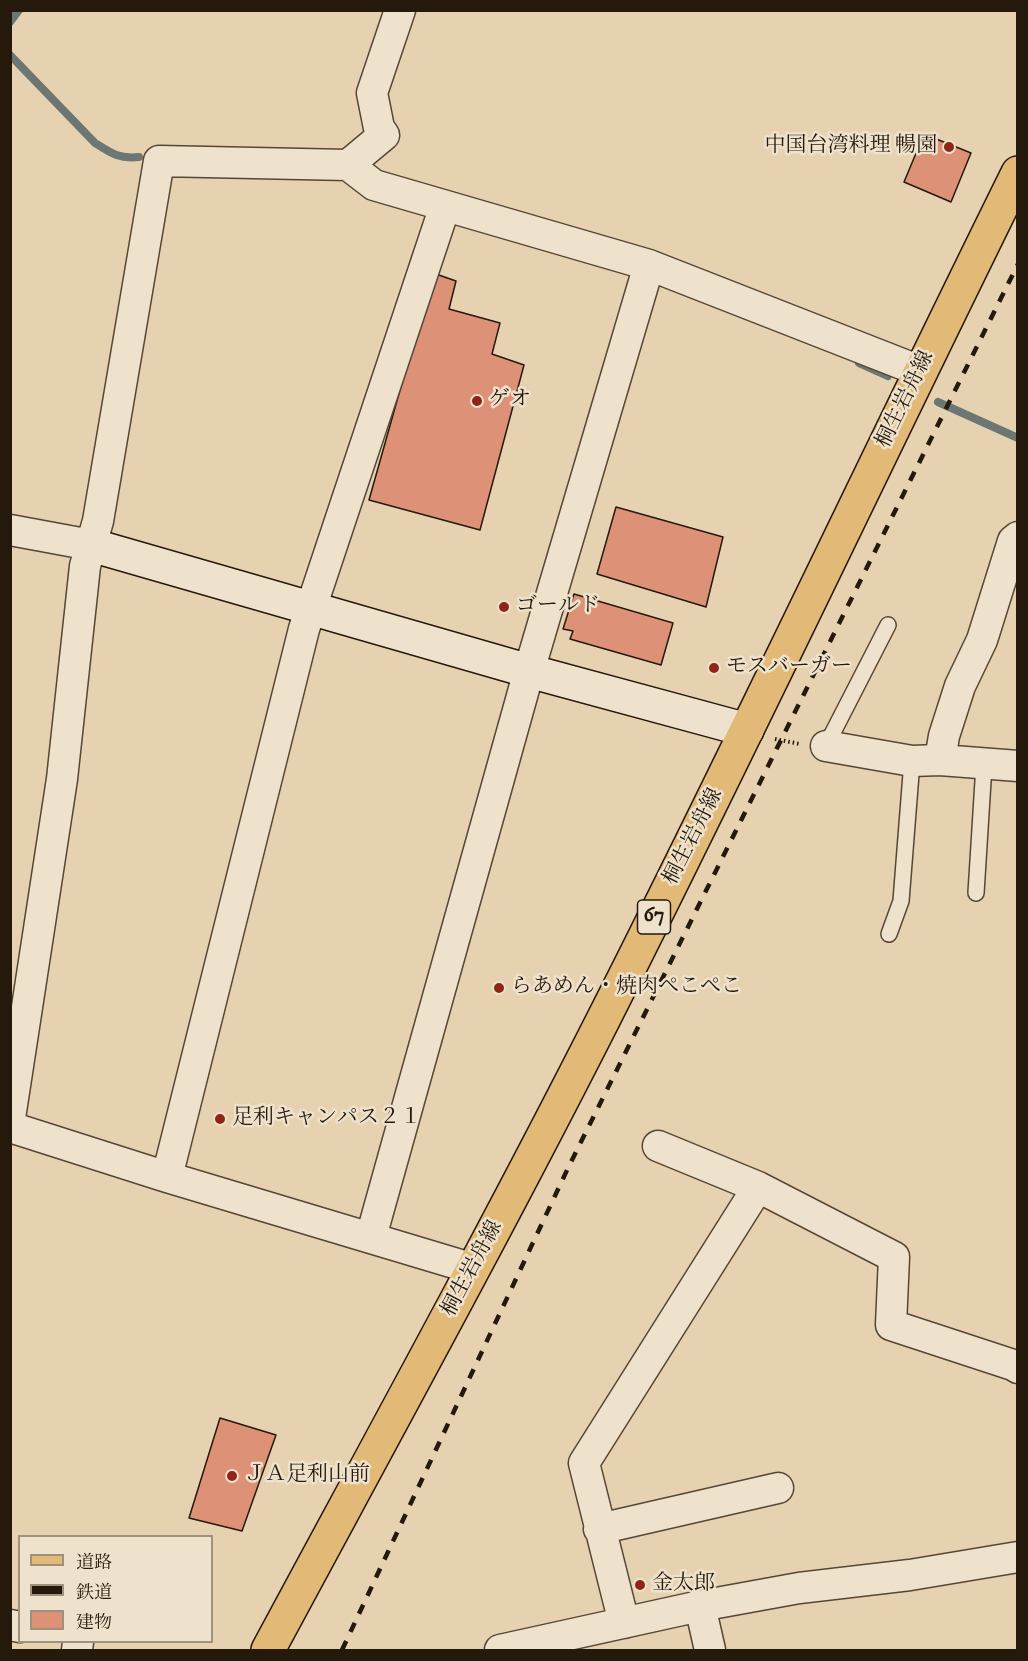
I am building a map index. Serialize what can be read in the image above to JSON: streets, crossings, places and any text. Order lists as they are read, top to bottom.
{
  "streets": {
    "main road": ["桐生岩舟線", "67"]
  },
  "places": [
    "中国台湾料理 暢園",
    "ゲオ",
    "ゴールド",
    "モスバーガー",
    "らあめん・焼肉ぺこぺこ",
    "足利キャンパス２１",
    "ＪＡ足利山前",
    "金太郎"
  ],
  "legend": ["道路", "鉄道", "建物"]
}
